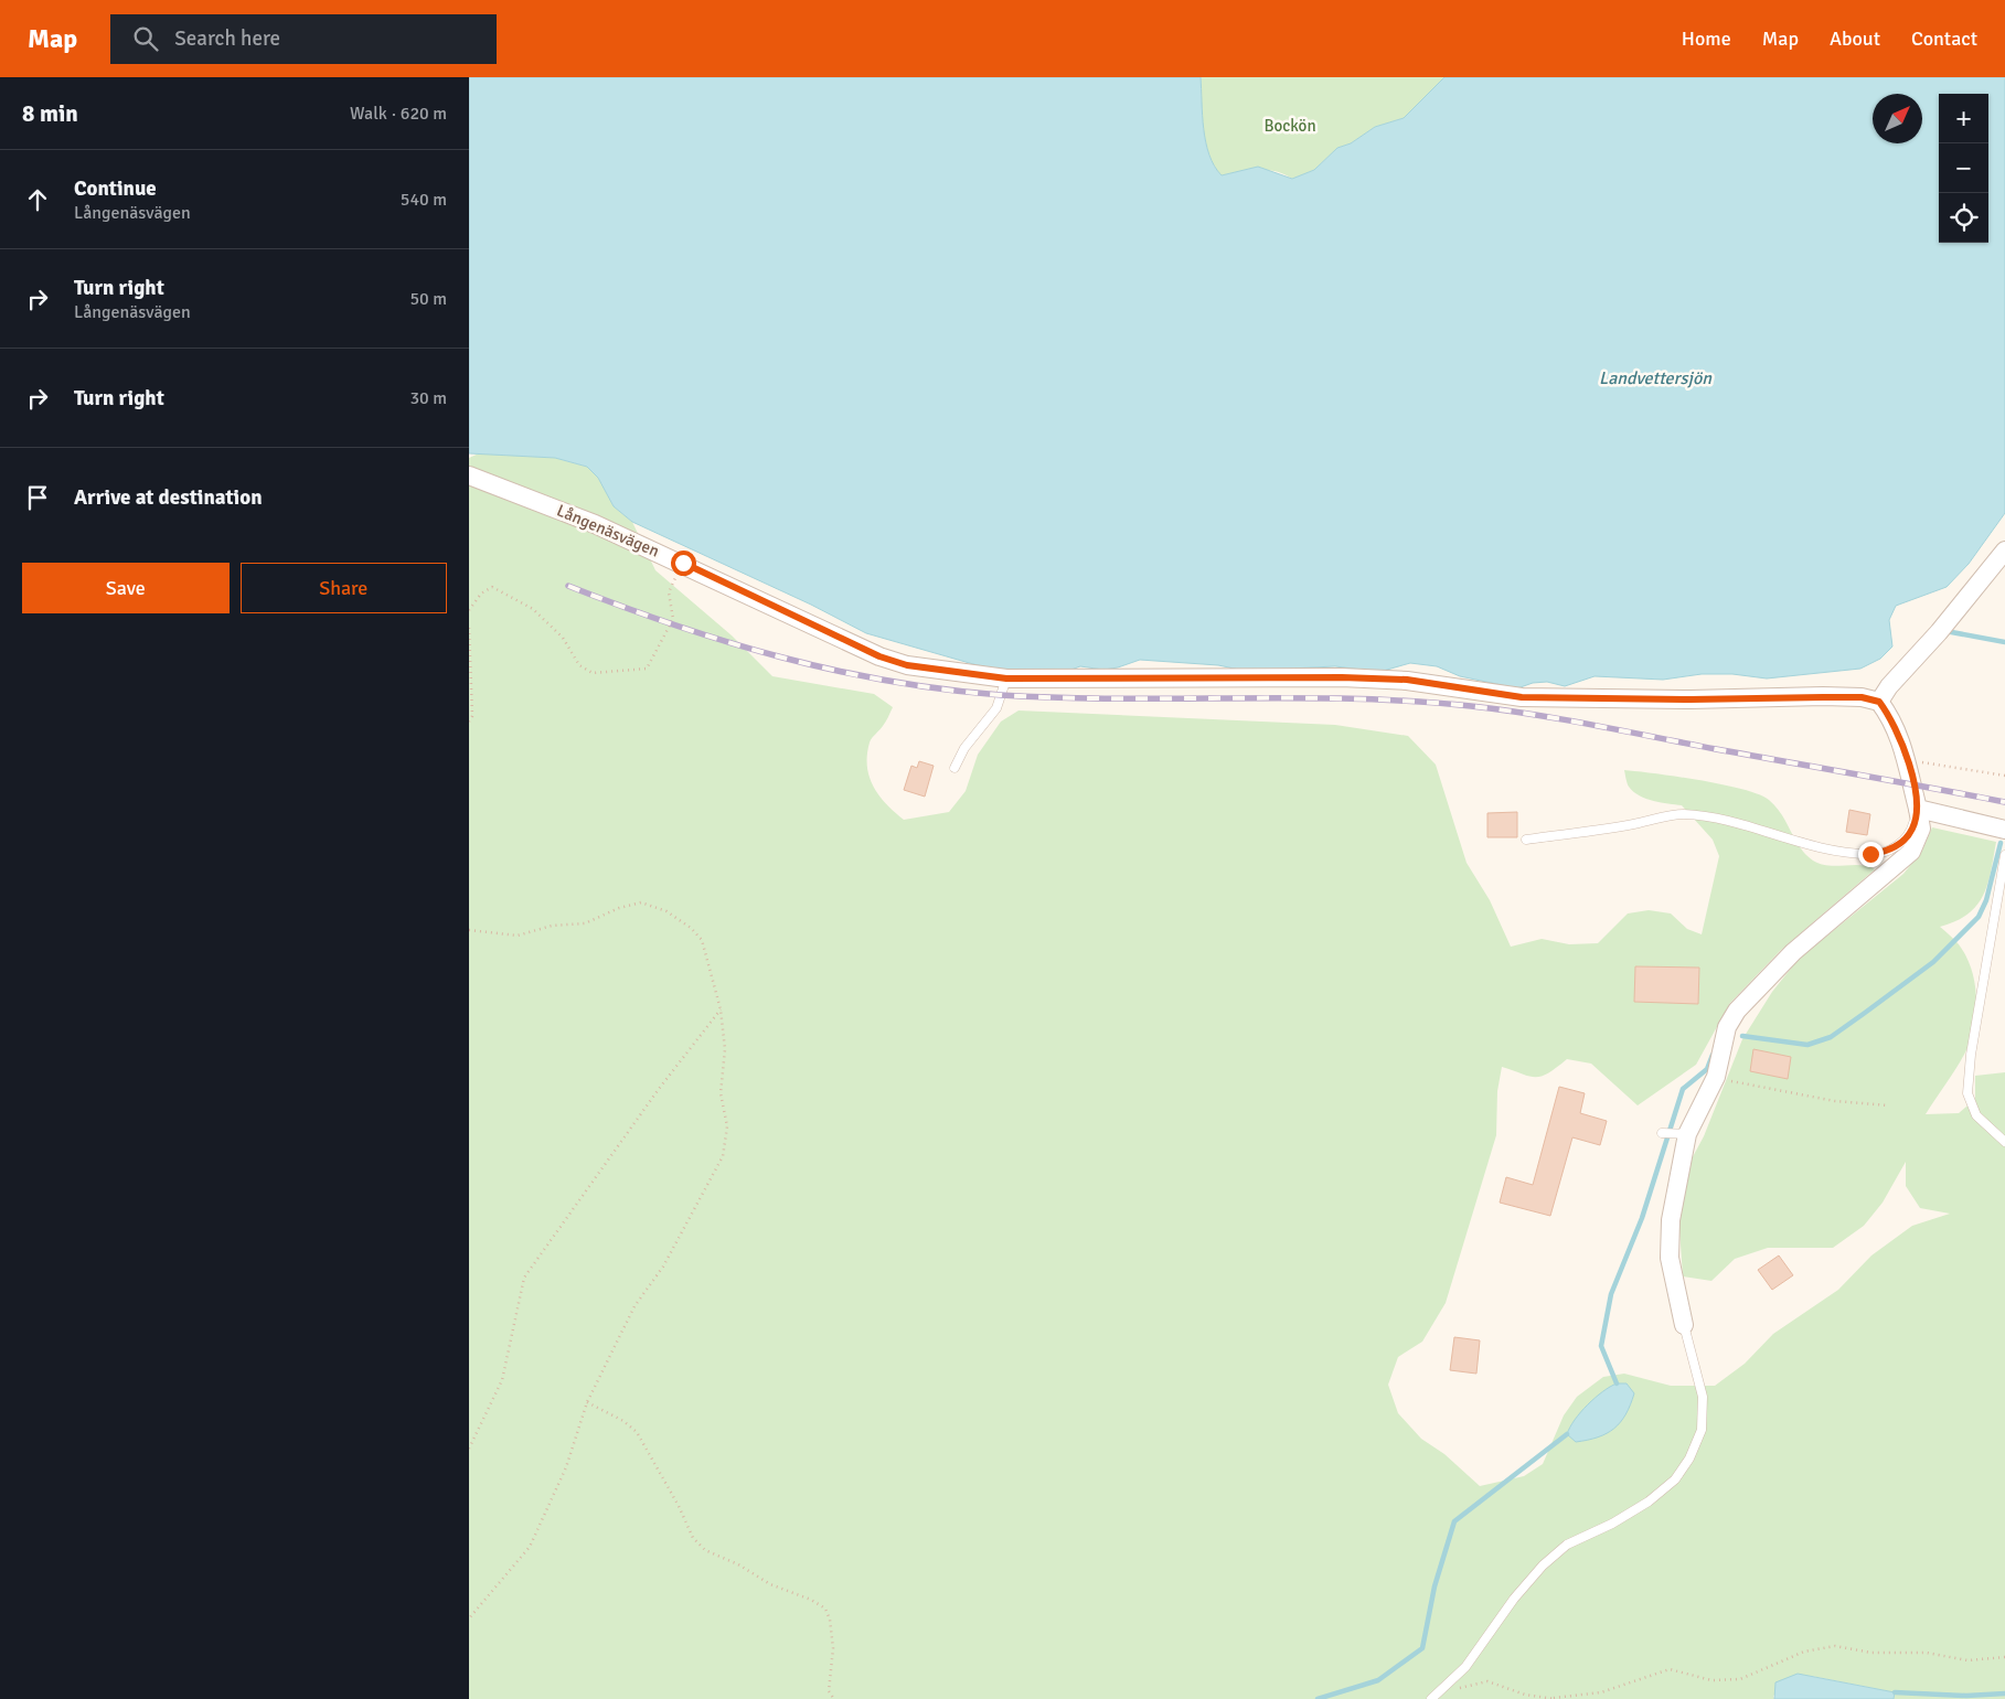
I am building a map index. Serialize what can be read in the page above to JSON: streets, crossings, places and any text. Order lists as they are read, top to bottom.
{
  "streets": {
    "street": ["Långenäsvägen"]
  },
  "water": ["Landvettersjön"],
  "parks": ["Bockön"],
  "north": "top right",
  "page": {
    "header": "Map",
    "search": "Search here",
    "nav": [
      "Home",
      "Map",
      "About",
      "Contact"
    ],
    "heading": ["8 min", "Walk · 620 m"],
    "map_buttons": ["+", "−"],
    "list": [
      ["Continue", "Långenäsvägen", "540 m"],
      ["Turn right", "Långenäsvägen", "50 m"],
      ["Turn right", "30 m"],
      "Arrive at destination"
    ],
    "buttons": ["Save", "Share"]
  }
}
